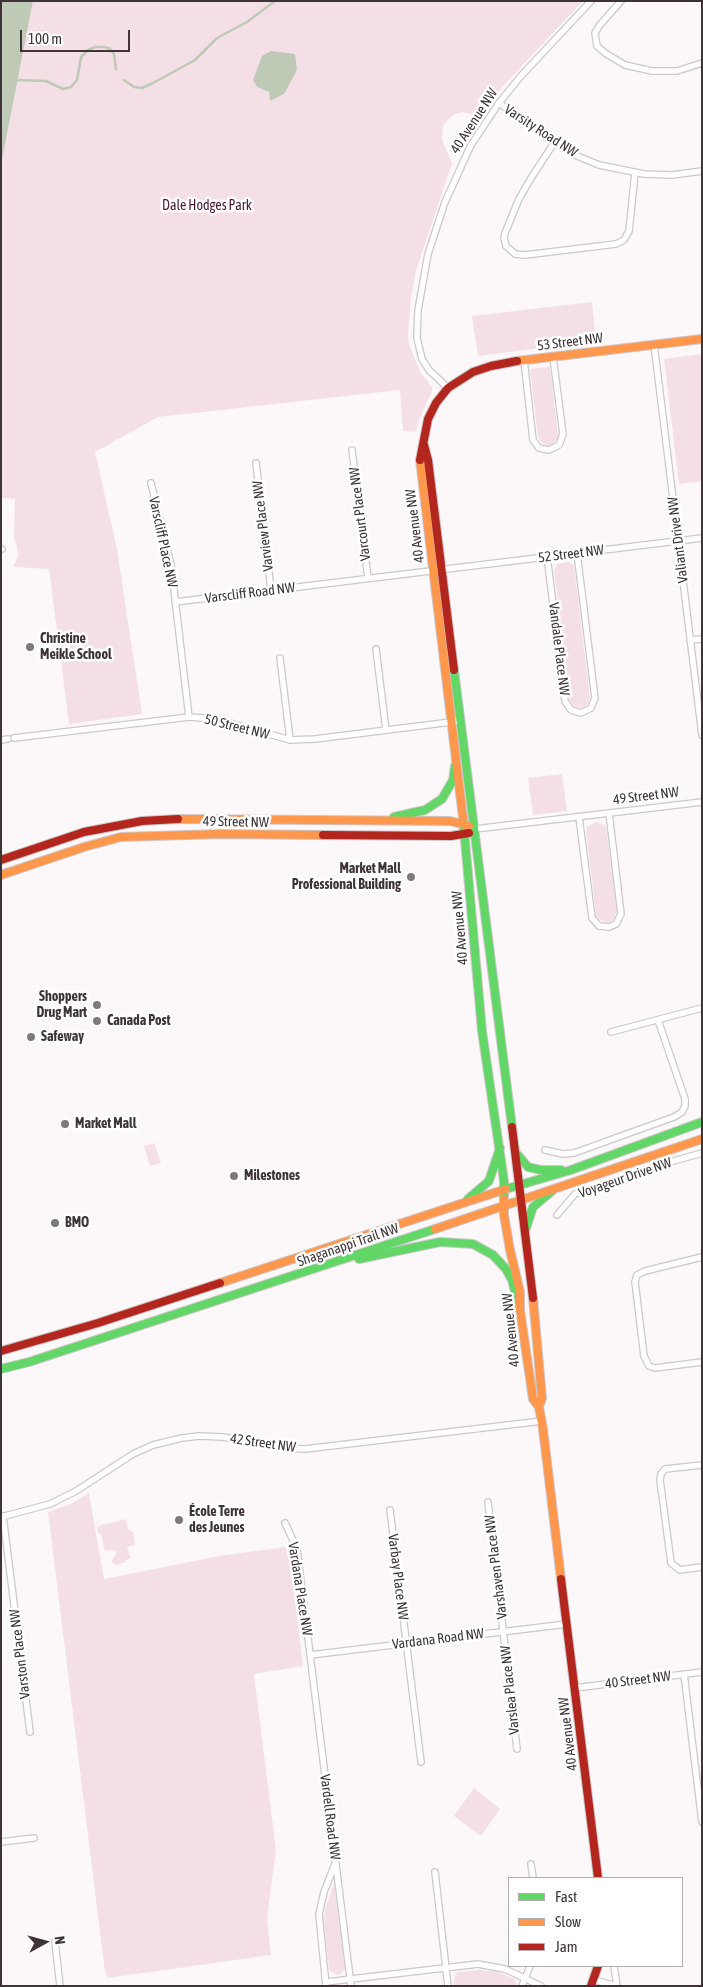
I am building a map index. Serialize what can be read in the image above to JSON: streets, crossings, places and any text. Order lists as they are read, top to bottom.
{
  "streets": {
    "street": [
      "40 Avenue NW",
      "Varsity Road NW",
      "53 Street NW",
      "Varcourt Place NW",
      "Varview Place NW",
      "Valiant Drive NW",
      "Varscliff Place NW",
      "52 Street NW",
      "Varscliff Road NW",
      "Vandale Place NW",
      "50 Street NW",
      "49 Street NW",
      "Voyageur Drive NW",
      "Shaganappi Trail NW",
      "42 Street NW",
      "Varshaven Place NW",
      "Varbay Place NW",
      "Vardana Place NW",
      "Vardana Road NW",
      "Varston Place NW",
      "40 Street NW",
      "Varslea Place NW",
      "Vardell Road NW"
    ]
  },
  "crossings": [
    ["40 Avenue NW", "Varsity Road NW"],
    ["40 Avenue NW", "53 Street NW"],
    ["40 Avenue NW", "52 Street NW"],
    ["40 Avenue NW", "Varscliff Road NW"],
    ["40 Avenue NW", "50 Street NW"],
    ["40 Avenue NW", "49 Street NW"],
    ["40 Avenue NW", "Shaganappi Trail NW"],
    ["40 Avenue NW", "42 Street NW"],
    ["40 Avenue NW", "Vardana Road NW"],
    ["40 Avenue NW", "40 Street NW"],
    ["53 Street NW", "Valiant Drive NW"],
    ["Varcourt Place NW", "Varscliff Road NW"],
    ["Varview Place NW", "Varscliff Road NW"],
    ["Valiant Drive NW", "52 Street NW"],
    ["Varscliff Place NW", "Varscliff Road NW"],
    ["52 Street NW", "Varscliff Road NW"],
    ["52 Street NW", "Vandale Place NW"],
    ["42 Street NW", "Varston Place NW"],
    ["Varshaven Place NW", "Vardana Road NW"],
    ["Varshaven Place NW", "Varslea Place NW"],
    ["Varbay Place NW", "Vardana Road NW"],
    ["Vardana Place NW", "Vardana Road NW"],
    ["Vardana Place NW", "Vardell Road NW"],
    ["Vardana Road NW", "Varslea Place NW"],
    ["Vardana Road NW", "Vardell Road NW"]
  ],
  "parks": ["Dale Hodges Park"],
  "places": [
    "Christine Meikle School",
    "Market Mall Professional Building",
    "Shoppers Drug Mart",
    "Canada Post",
    "Safeway",
    "Market Mall",
    "Milestones",
    "BMO",
    "École Terre des Jeunes"
  ],
  "legend": ["Fast", "Slow", "Jam"],
  "scale_bar": "100 m",
  "north": "right"
}
